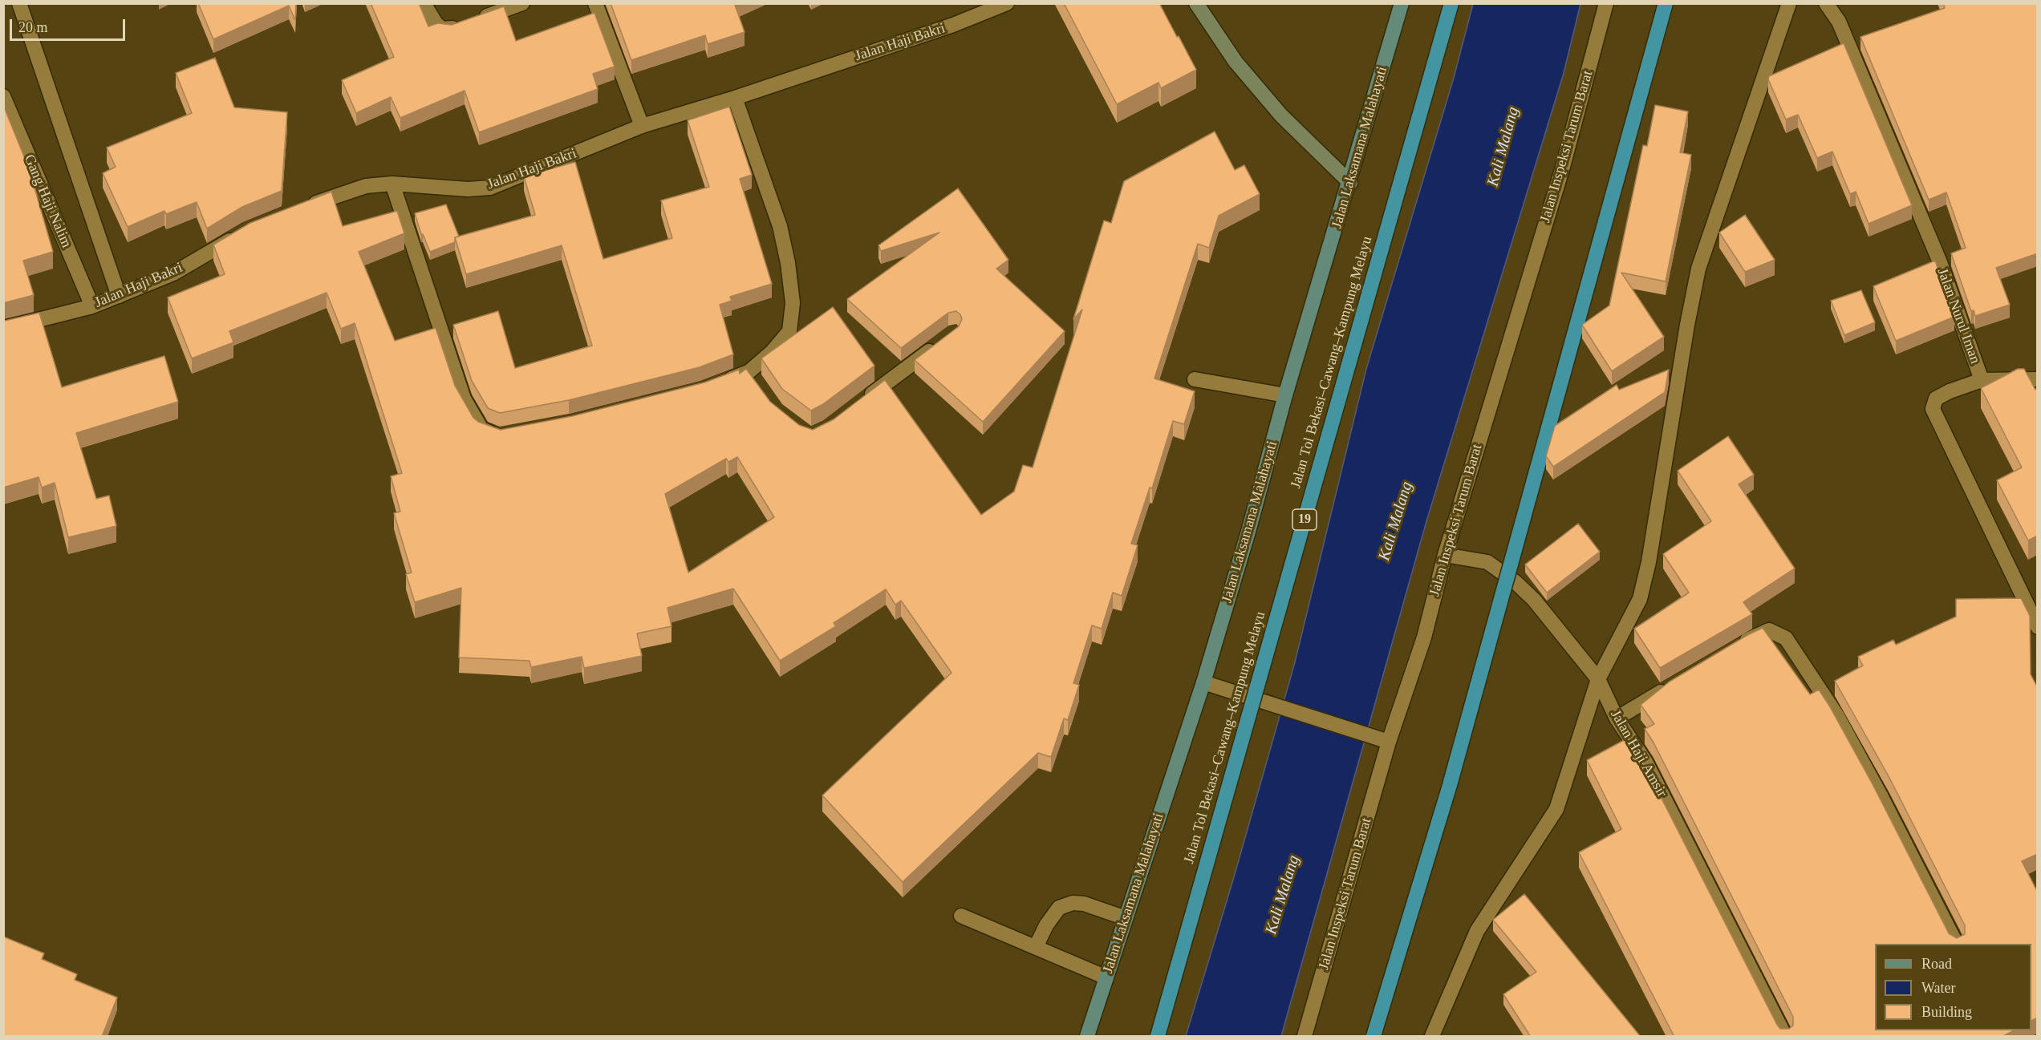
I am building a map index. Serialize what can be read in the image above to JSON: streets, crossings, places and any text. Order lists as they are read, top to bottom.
{
  "streets": {
    "highway": ["Jalan Tol Bekasi–Cawang–Kampung Melayu", "19"],
    "main road": ["Jalan Laksamana Malahayati"],
    "street": [
      "Jalan Haji Bakri",
      "Jalan Inspeksi Tarum Barat",
      "Gang Haji Nalim",
      "Jalan Nurul Iman",
      "Jalan Haji Amsir"
    ]
  },
  "crossings": [
    ["Jalan Haji Bakri", "Gang Haji Nalim"],
    ["Jalan Inspeksi Tarum Barat", "Jalan Haji Amsir"]
  ],
  "water": ["Kali Malang"],
  "legend": ["Road", "Water", "Building"],
  "scale_bar": "20 m"
}
